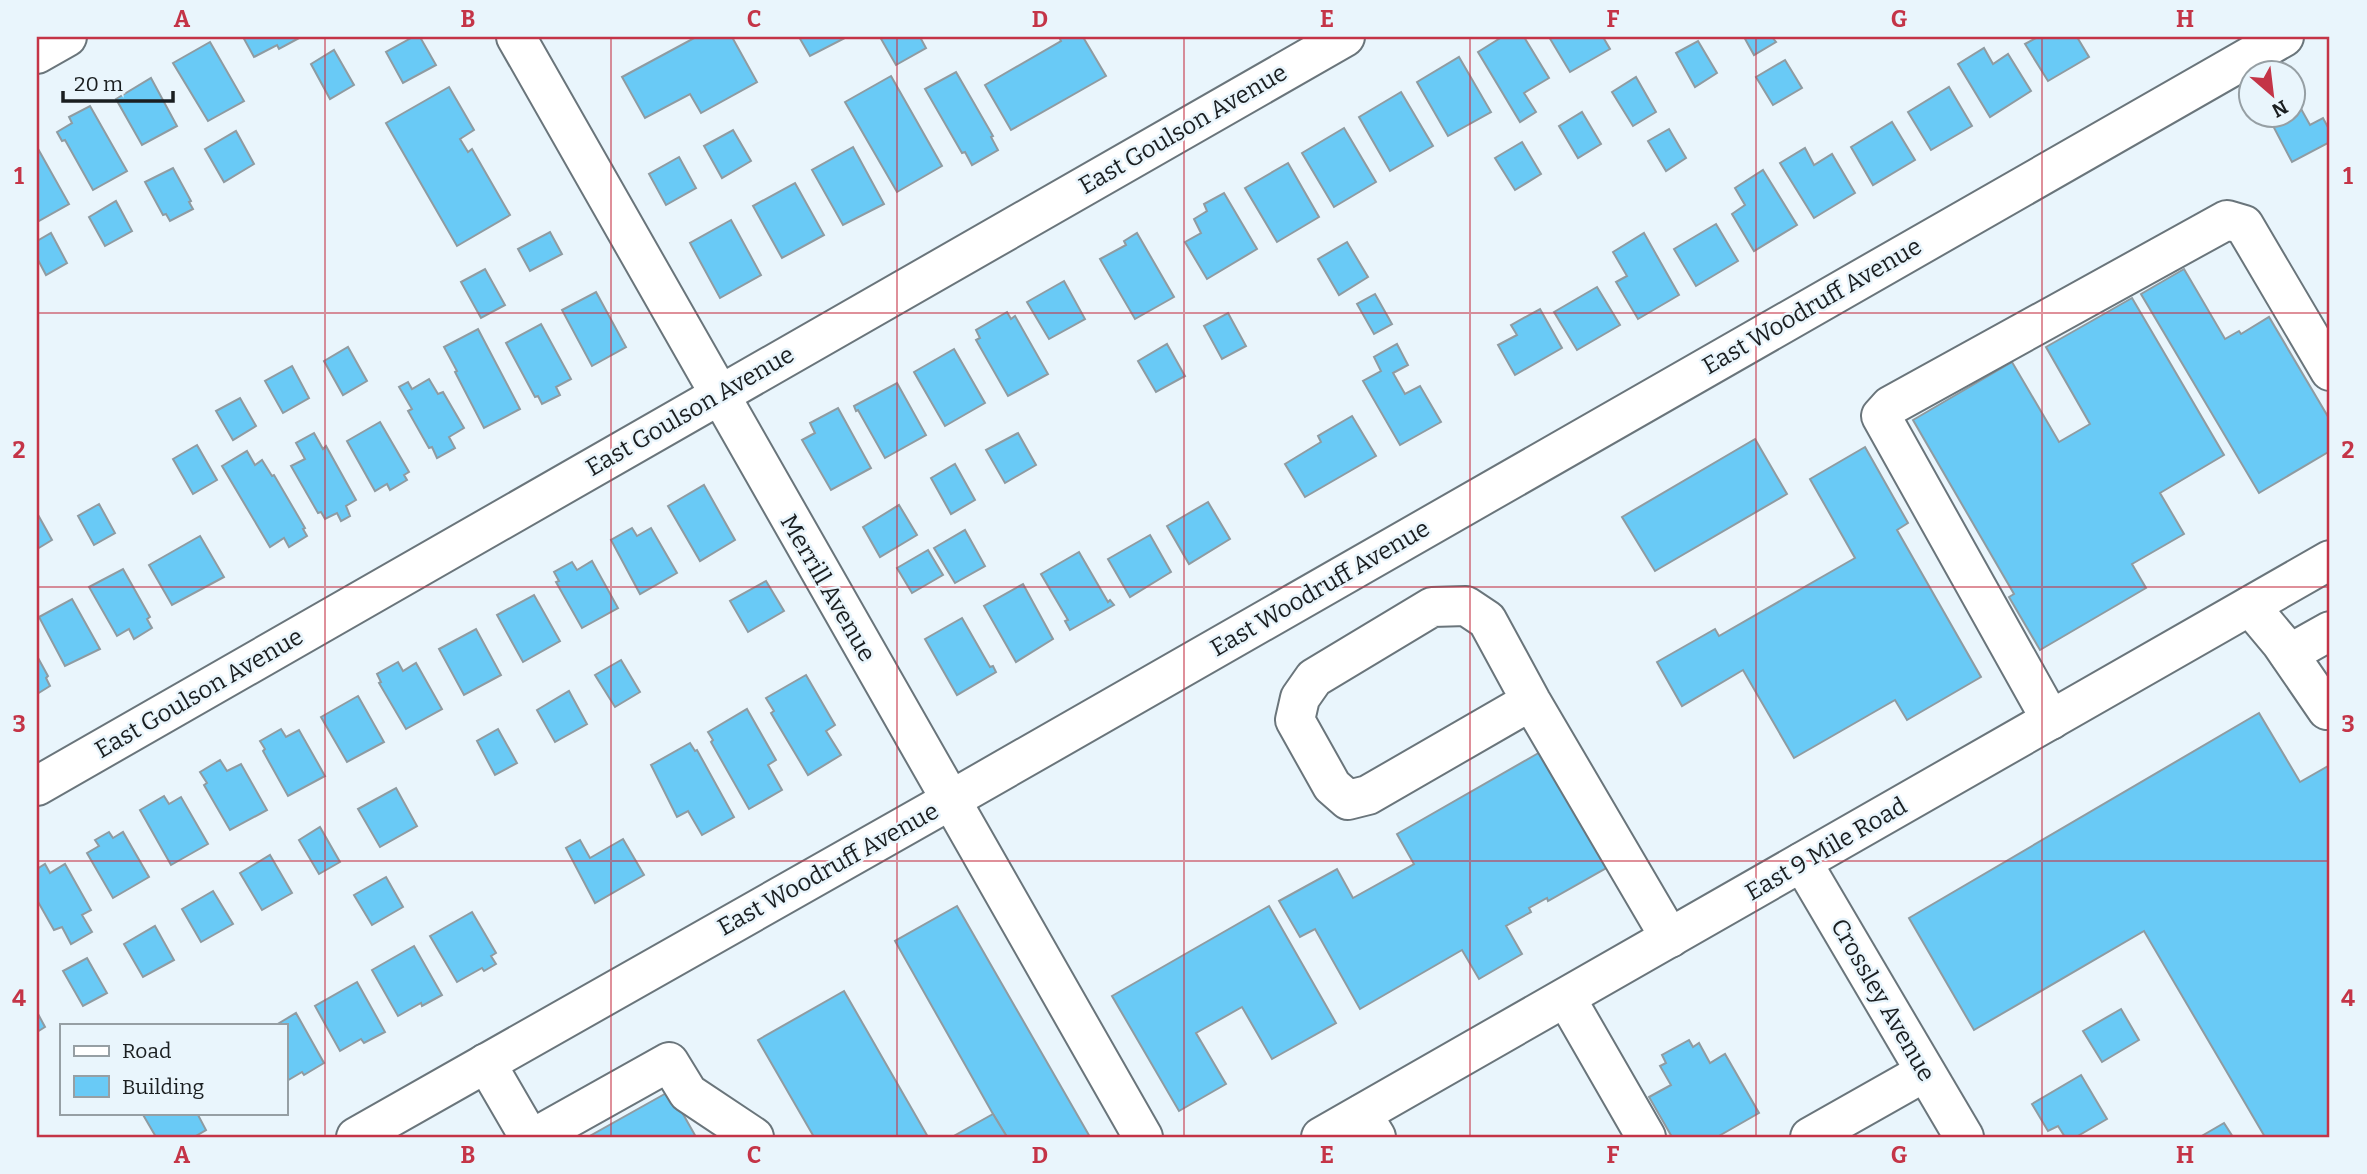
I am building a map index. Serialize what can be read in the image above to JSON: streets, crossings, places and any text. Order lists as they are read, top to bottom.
{
  "streets": {
    "street": [
      "East Goulson Avenue",
      "East Woodruff Avenue",
      "Merrill Avenue",
      "East 9 Mile Road",
      "Crossley Avenue"
    ]
  },
  "crossings": [
    ["East Goulson Avenue", "Merrill Avenue"],
    ["East Woodruff Avenue", "Merrill Avenue"],
    ["East 9 Mile Road", "Crossley Avenue"]
  ],
  "legend": ["Road", "Building"],
  "scale_bar": "20 m",
  "north": "bottom right",
  "grid": {
    "columns": [
      "A",
      "B",
      "C",
      "D",
      "E",
      "F",
      "G",
      "H"
    ],
    "rows": [
      "1",
      "2",
      "3",
      "4"
    ]
  }
}
